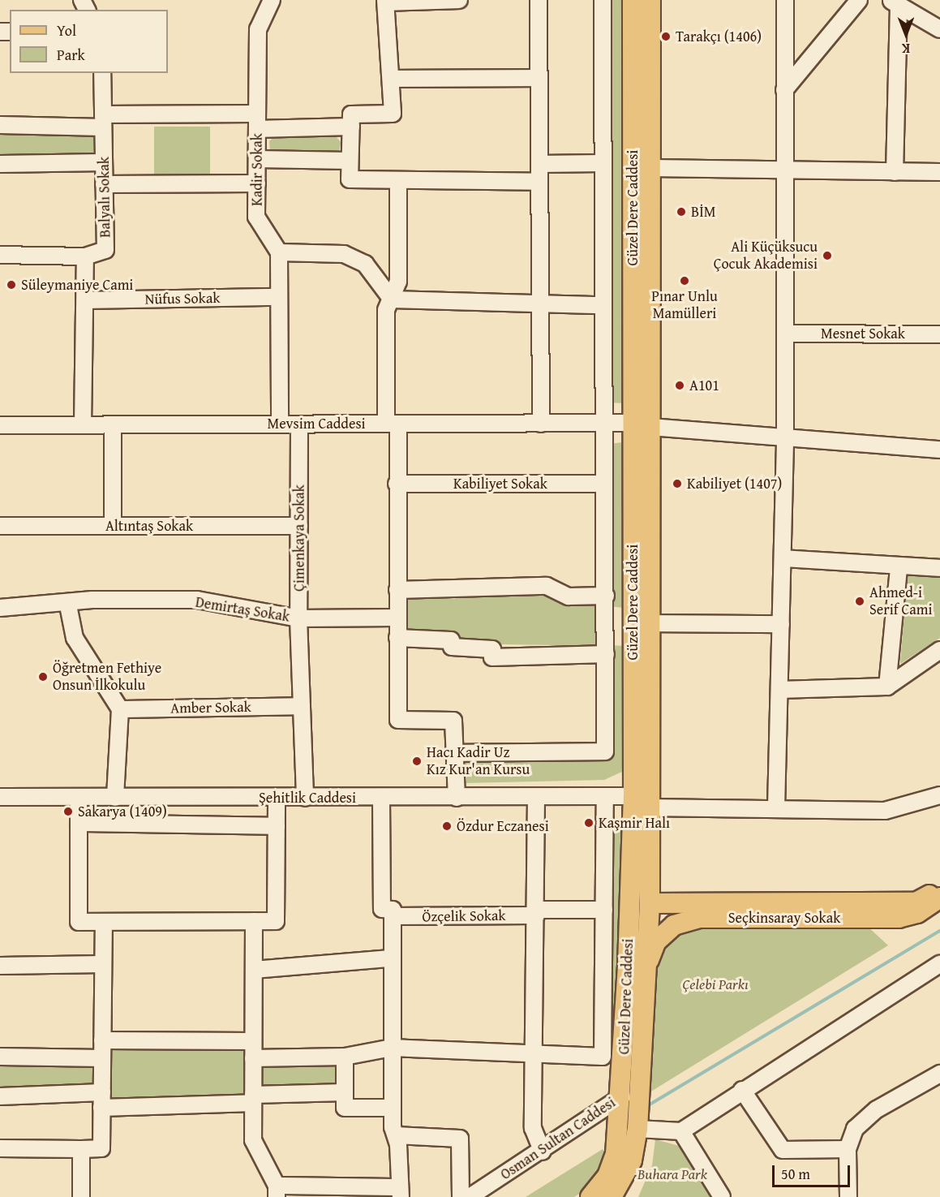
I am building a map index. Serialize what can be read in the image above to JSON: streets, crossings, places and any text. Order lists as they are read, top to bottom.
{
  "streets": {
    "main road": ["Güzel Dere Caddesi", "Seçkinsaray Sokak"],
    "street": [
      "Kadir Sokak",
      "Balyalı Sokak",
      "Nüfus Sokak",
      "Mesnet Sokak",
      "Mevsim Caddesi",
      "Kabiliyet Sokak",
      "Altıntaş Sokak",
      "Çimenkaya Sokak",
      "Demirtaş Sokak",
      "Amber Sokak",
      "Şehitlik Caddesi",
      "Özçelik Sokak",
      "Osman Sultan Caddesi"
    ]
  },
  "crossings": [
    ["Güzel Dere Caddesi", "Mevsim Caddesi"],
    ["Güzel Dere Caddesi", "Şehitlik Caddesi"],
    ["Güzel Dere Caddesi", "Seçkinsaray Sokak"],
    ["Güzel Dere Caddesi", "Osman Sultan Caddesi"],
    ["Mevsim Caddesi", "Çimenkaya Sokak"],
    ["Altıntaş Sokak", "Çimenkaya Sokak"],
    ["Çimenkaya Sokak", "Demirtaş Sokak"],
    ["Çimenkaya Sokak", "Amber Sokak"],
    ["Çimenkaya Sokak", "Şehitlik Caddesi"]
  ],
  "parks": ["Çelebi Parkı", "Buhara Park"],
  "places": [
    "Tarakçı (1406)",
    "BİM",
    "Ali Küçüksucu Çocuk Akademisi",
    "Pınar Unlu Mamülleri",
    "Süleymaniye Cami",
    "A101",
    "Kabiliyet (1407)",
    "Ahmed-i Serif Cami",
    "Öğretmen Fethiye Onsun İlkokulu",
    "Hacı Kadir Uz Kız Kur'an Kursu",
    "Sakarya (1409)",
    "Kaşmir Halı",
    "Özdur Eczanesi"
  ],
  "legend": ["Yol", "Park"],
  "scale_bar": "50 m",
  "north": "bottom"
}
